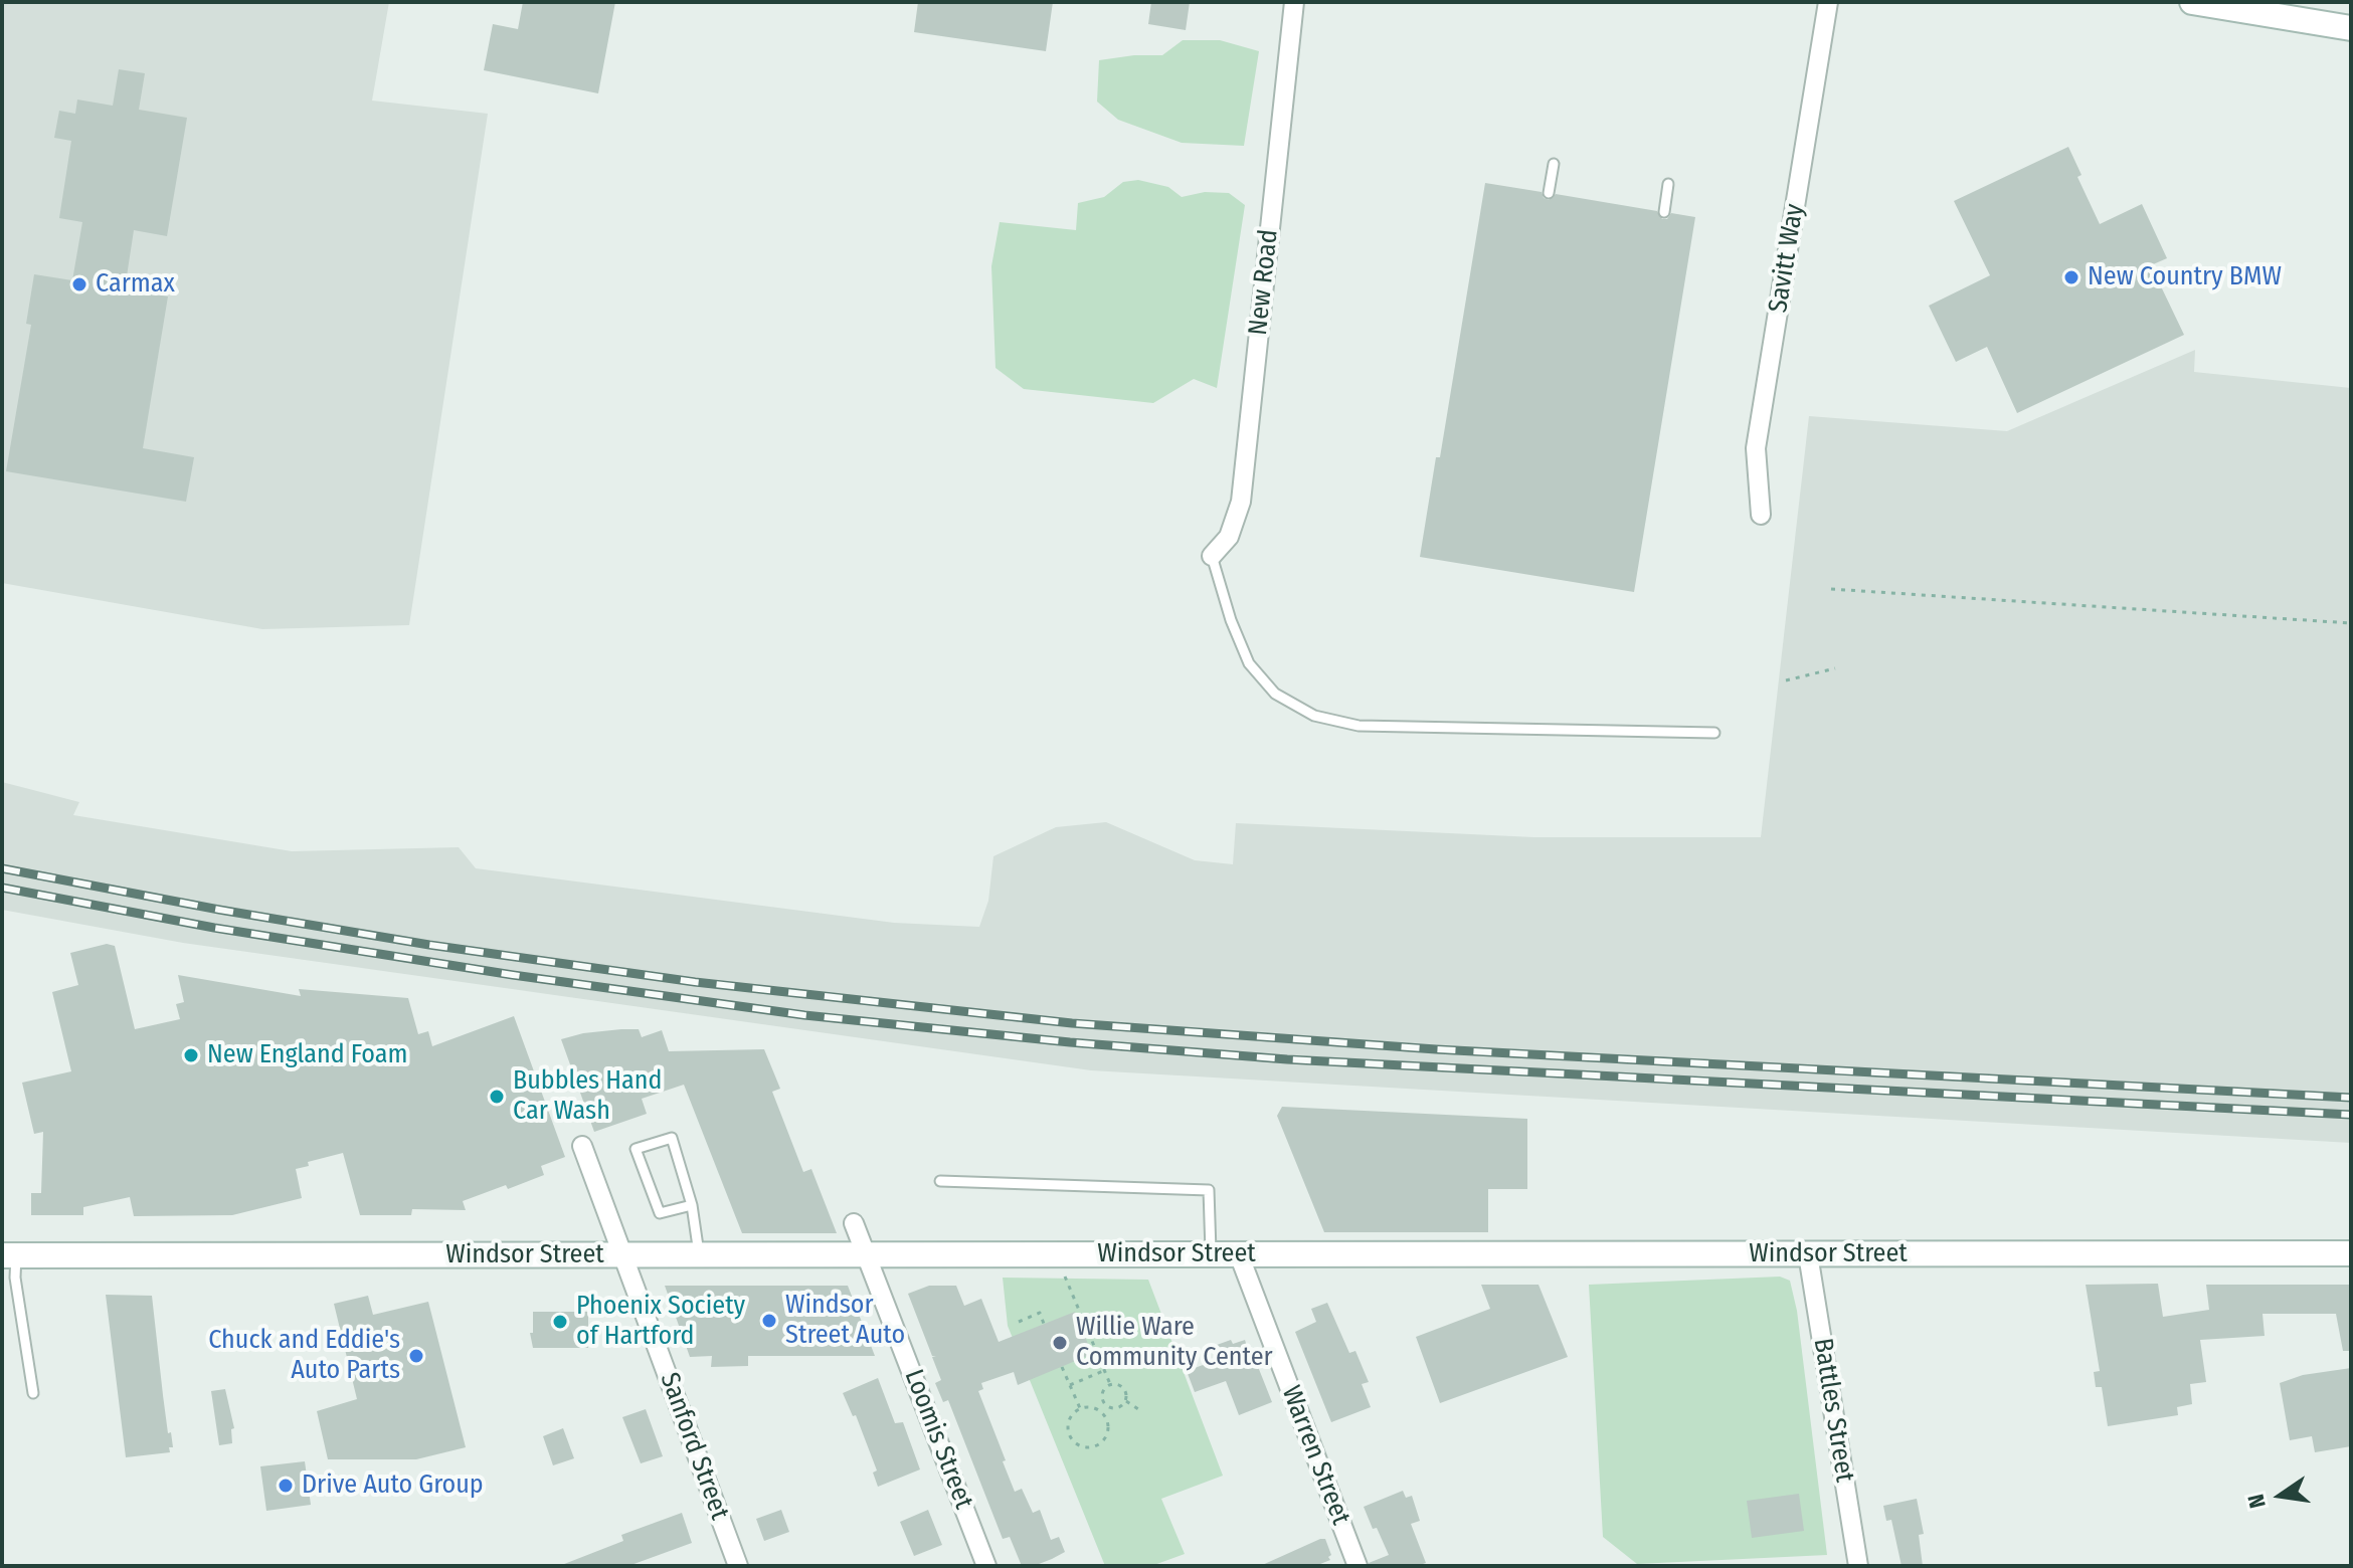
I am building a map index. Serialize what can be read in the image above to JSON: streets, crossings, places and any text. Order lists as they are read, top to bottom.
{
  "streets": {
    "main road": ["Windsor Street"],
    "street": [
      "Savitt Way",
      "New Road",
      "Battles Street",
      "Loomis Street",
      "Sanford Street",
      "Warren Street"
    ]
  },
  "crossings": [
    ["Windsor Street", "Battles Street"],
    ["Windsor Street", "Loomis Street"],
    ["Windsor Street", "Sanford Street"],
    ["Windsor Street", "Warren Street"]
  ],
  "places": [
    "New Country BMW",
    "Carmax",
    "New England Foam",
    "Bubbles Hand Car Wash",
    "Windsor Street Auto",
    "Phoenix Society of Hartford",
    "Willie Ware Community Center",
    "Chuck and Eddie's Auto Parts",
    "Drive Auto Group"
  ],
  "north": "left"
}
